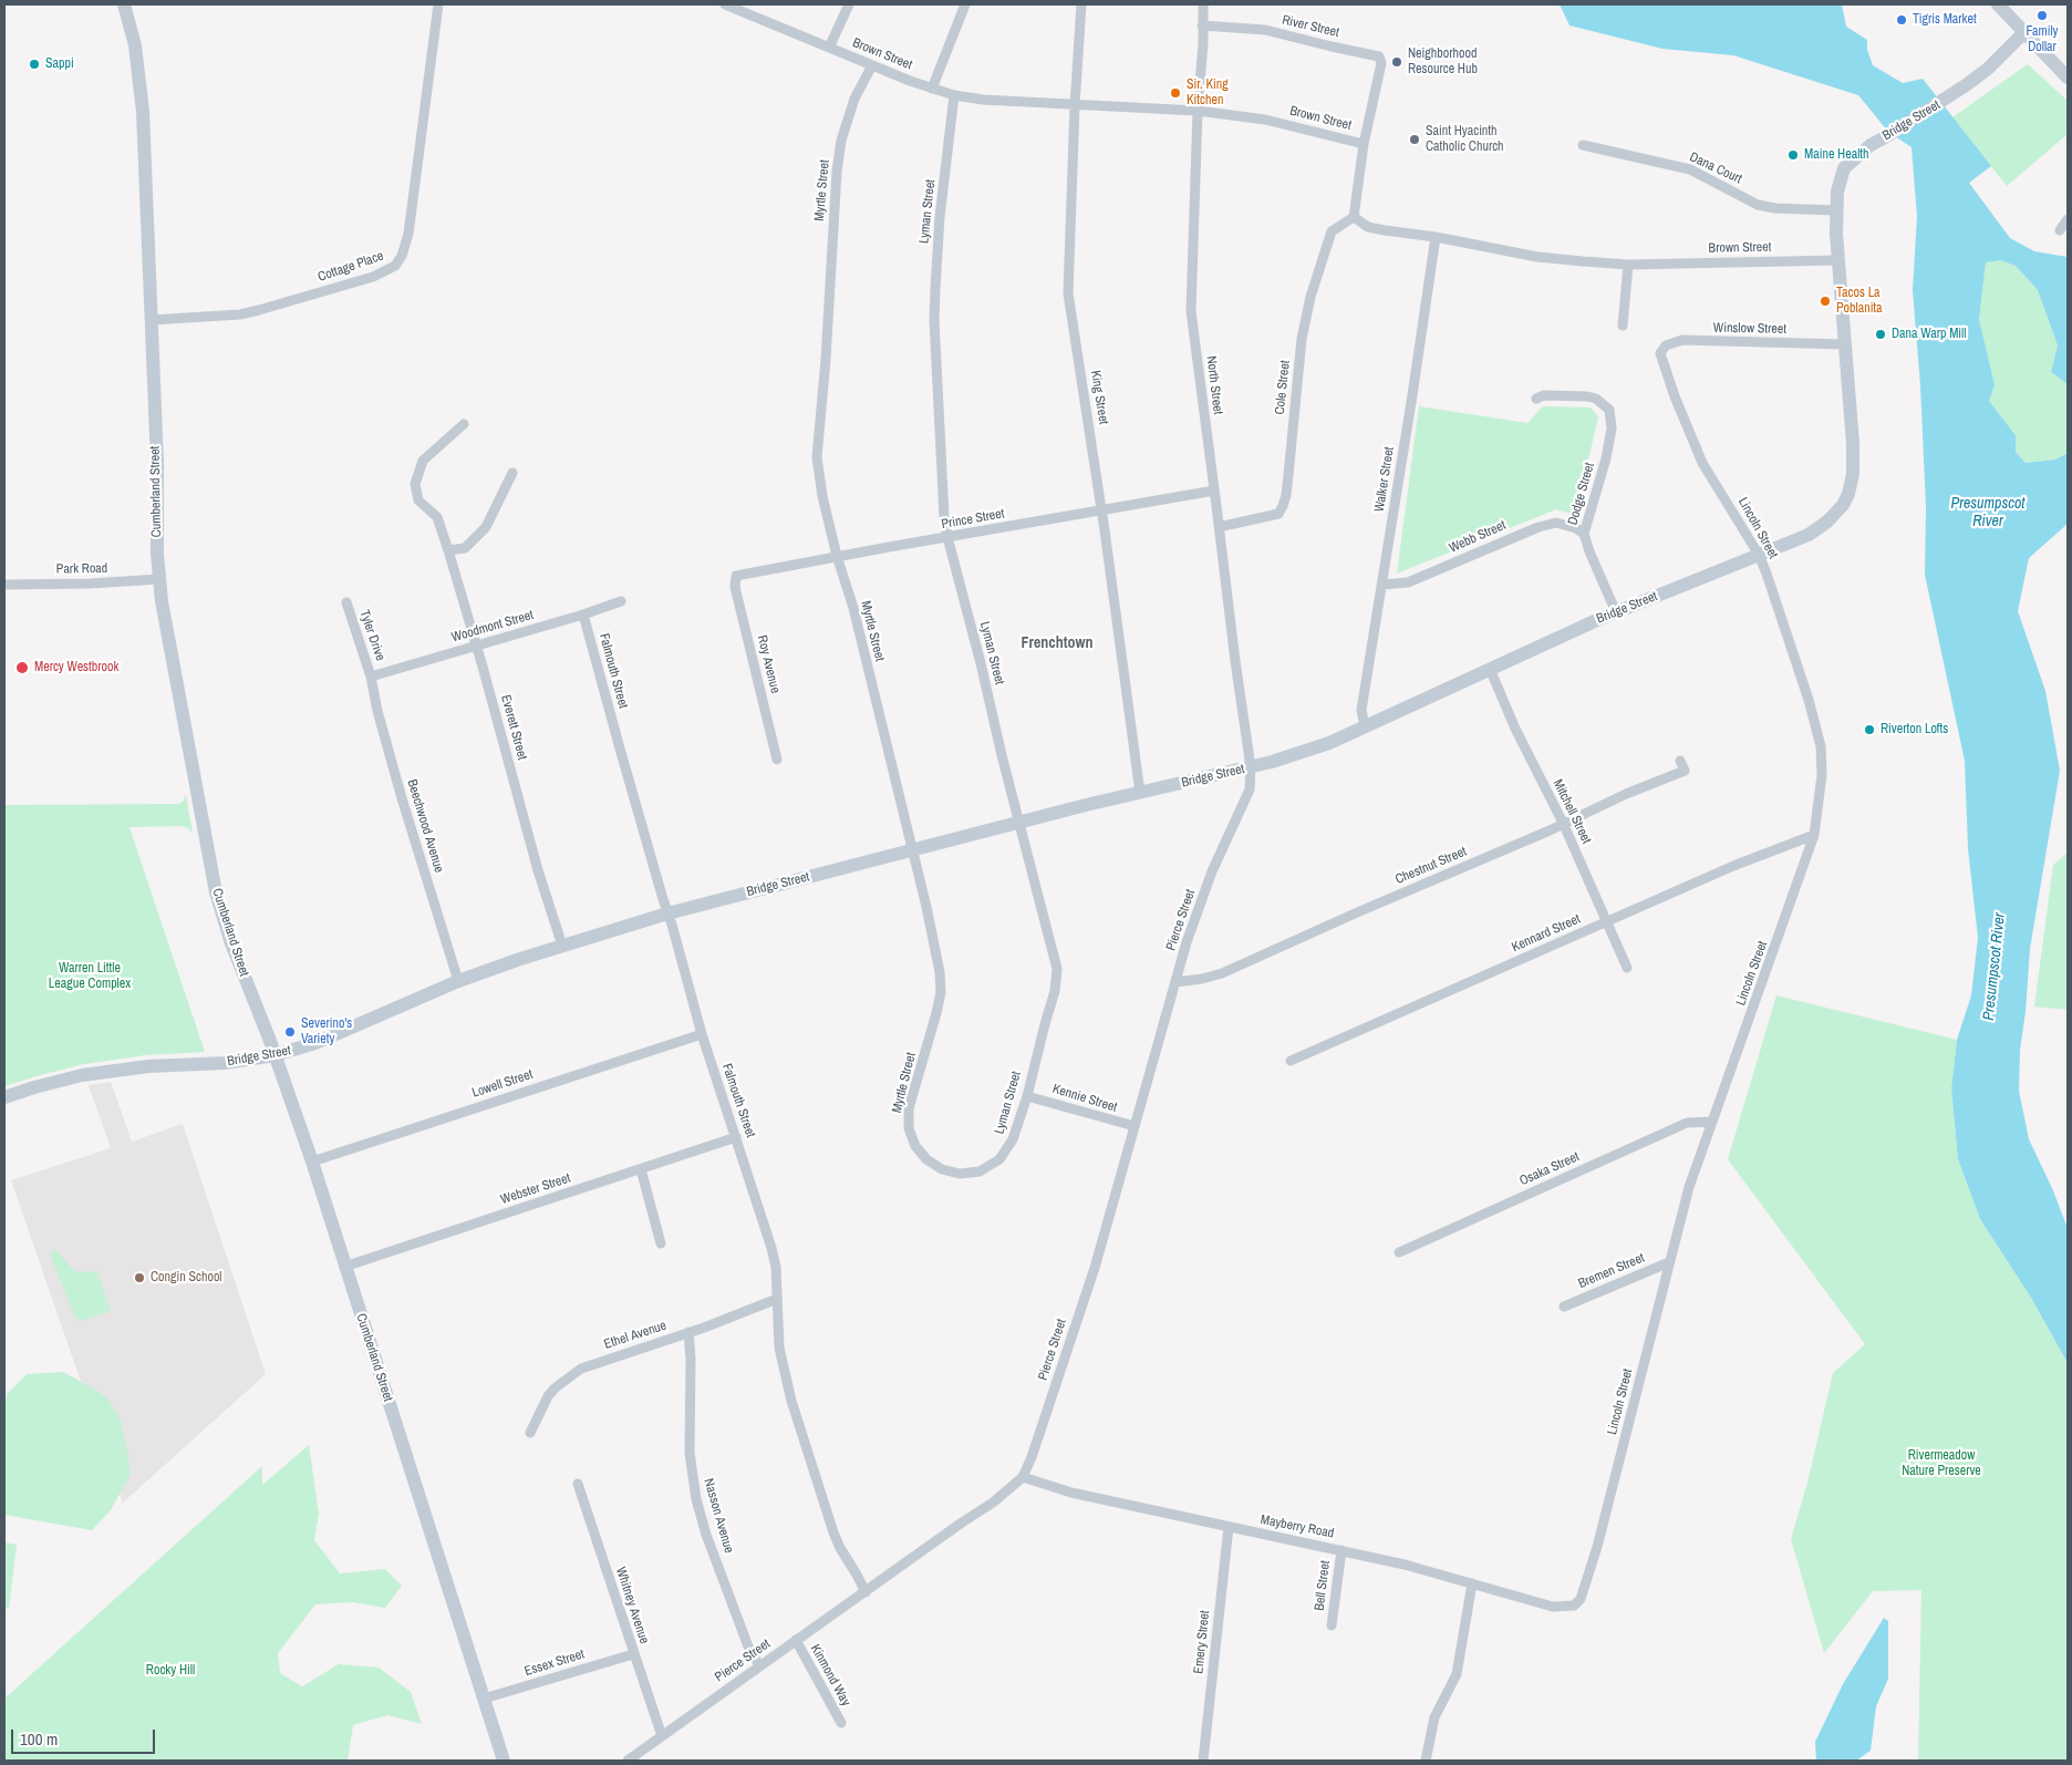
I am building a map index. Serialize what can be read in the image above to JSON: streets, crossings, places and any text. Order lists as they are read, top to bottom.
{
  "streets": {
    "street": [
      "River Street",
      "Brown Street",
      "Bridge Street",
      "Dana Court",
      "Myrtle Street",
      "Lyman Street",
      "Cottage Place",
      "Winslow Street",
      "North Street",
      "Cole Street",
      "King Street",
      "Walker Street",
      "Cumberland Street",
      "Dodge Street",
      "Prince Street",
      "Lincoln Street",
      "Webb Street",
      "Park Road",
      "Woodmont Street",
      "Tyler Drive",
      "Roy Avenue",
      "Falmouth Street",
      "Everett Street",
      "Mitchell Street",
      "Beechwood Avenue",
      "Chestnut Street",
      "Pierce Street",
      "Kennard Street",
      "Lowell Street",
      "Kennie Street",
      "Osaka Street",
      "Webster Street",
      "Bremen Street",
      "Ethel Avenue",
      "Nasson Avenue",
      "Mayberry Road",
      "Bell Street",
      "Whitney Avenue",
      "Emery Street",
      "Essex Street",
      "Kinmond Way"
    ]
  },
  "crossings": [
    ["River Street", "Brown Street"],
    ["River Street", "North Street"],
    ["Brown Street", "Bridge Street"],
    ["Brown Street", "Myrtle Street"],
    ["Brown Street", "Lyman Street"],
    ["Brown Street", "North Street"],
    ["Brown Street", "Cole Street"],
    ["Brown Street", "King Street"],
    ["Brown Street", "Walker Street"],
    ["Bridge Street", "Dana Court"],
    ["Bridge Street", "Myrtle Street"],
    ["Bridge Street", "Lyman Street"],
    ["Bridge Street", "Winslow Street"],
    ["Bridge Street", "North Street"],
    ["Bridge Street", "King Street"],
    ["Bridge Street", "Walker Street"],
    ["Bridge Street", "Cumberland Street"],
    ["Bridge Street", "Dodge Street"],
    ["Bridge Street", "Lincoln Street"],
    ["Bridge Street", "Falmouth Street"],
    ["Bridge Street", "Everett Street"],
    ["Bridge Street", "Mitchell Street"],
    ["Bridge Street", "Beechwood Avenue"],
    ["Bridge Street", "Pierce Street"],
    ["Myrtle Street", "Lyman Street"],
    ["Myrtle Street", "Prince Street"],
    ["Lyman Street", "Prince Street"],
    ["Lyman Street", "Kennie Street"],
    ["Cottage Place", "Cumberland Street"],
    ["Winslow Street", "Lincoln Street"],
    ["North Street", "Cole Street"],
    ["North Street", "Prince Street"],
    ["North Street", "Pierce Street"],
    ["King Street", "Prince Street"],
    ["Walker Street", "Webb Street"],
    ["Cumberland Street", "Park Road"],
    ["Cumberland Street", "Lowell Street"],
    ["Cumberland Street", "Webster Street"],
    ["Cumberland Street", "Essex Street"],
    ["Dodge Street", "Webb Street"],
    ["Prince Street", "Roy Avenue"],
    ["Lincoln Street", "Kennard Street"],
    ["Lincoln Street", "Osaka Street"],
    ["Lincoln Street", "Bremen Street"],
    ["Lincoln Street", "Mayberry Road"],
    ["Woodmont Street", "Tyler Drive"],
    ["Woodmont Street", "Falmouth Street"],
    ["Woodmont Street", "Everett Street"],
    ["Woodmont Street", "Beechwood Avenue"],
    ["Tyler Drive", "Beechwood Avenue"],
    ["Falmouth Street", "Pierce Street"],
    ["Falmouth Street", "Lowell Street"],
    ["Falmouth Street", "Webster Street"],
    ["Falmouth Street", "Ethel Avenue"],
    ["Mitchell Street", "Chestnut Street"],
    ["Mitchell Street", "Kennard Street"],
    ["Chestnut Street", "Pierce Street"],
    ["Pierce Street", "Kennie Street"],
    ["Pierce Street", "Nasson Avenue"],
    ["Pierce Street", "Mayberry Road"],
    ["Pierce Street", "Whitney Avenue"],
    ["Pierce Street", "Kinmond Way"],
    ["Ethel Avenue", "Nasson Avenue"],
    ["Mayberry Road", "Bell Street"],
    ["Mayberry Road", "Emery Street"],
    ["Whitney Avenue", "Essex Street"]
  ],
  "districts": ["Frenchtown"],
  "water": ["Presumpscot River"],
  "parks": ["Warren Little League Complex", "Rivermeadow Nature Preserve", "Rocky Hill"],
  "places": [
    "Family Dollar",
    "Tigris Market",
    "Neighborhood Resource Hub",
    "Sappi",
    "Sir. King Kitchen",
    "Saint Hyacinth Catholic Church",
    "Maine Health",
    "Tacos La Poblanita",
    "Dana Warp Mill",
    "Mercy Westbrook",
    "Riverton Lofts",
    "Severino's Variety",
    "Congin School"
  ],
  "scale_bar": "100 m"
}
